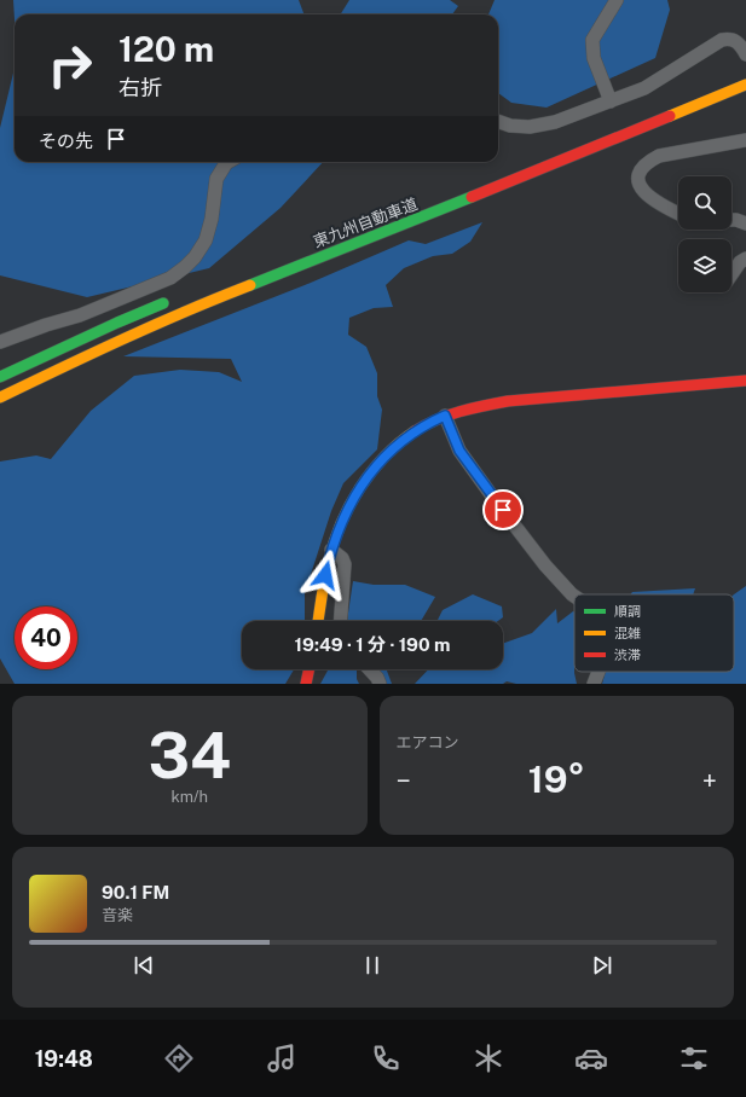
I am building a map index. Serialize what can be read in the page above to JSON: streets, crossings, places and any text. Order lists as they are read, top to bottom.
{
  "streets": {
    "main road": ["東九州自動車道"]
  },
  "legend": ["順調", "混雑", "渋滞"],
  "page": {
    "turn": ["120 m", "右折"],
    "then": "その先",
    "limit": "40",
    "trip": "19:49 · 1 分 · 190 m",
    "tile": [
      ["34", "km/h"],
      "エアコン"
    ],
    "heat": ["−", "19°", "+"],
    "song": ["90.1 FM", "音楽"],
    "tabs": "19:48"
  }
}
